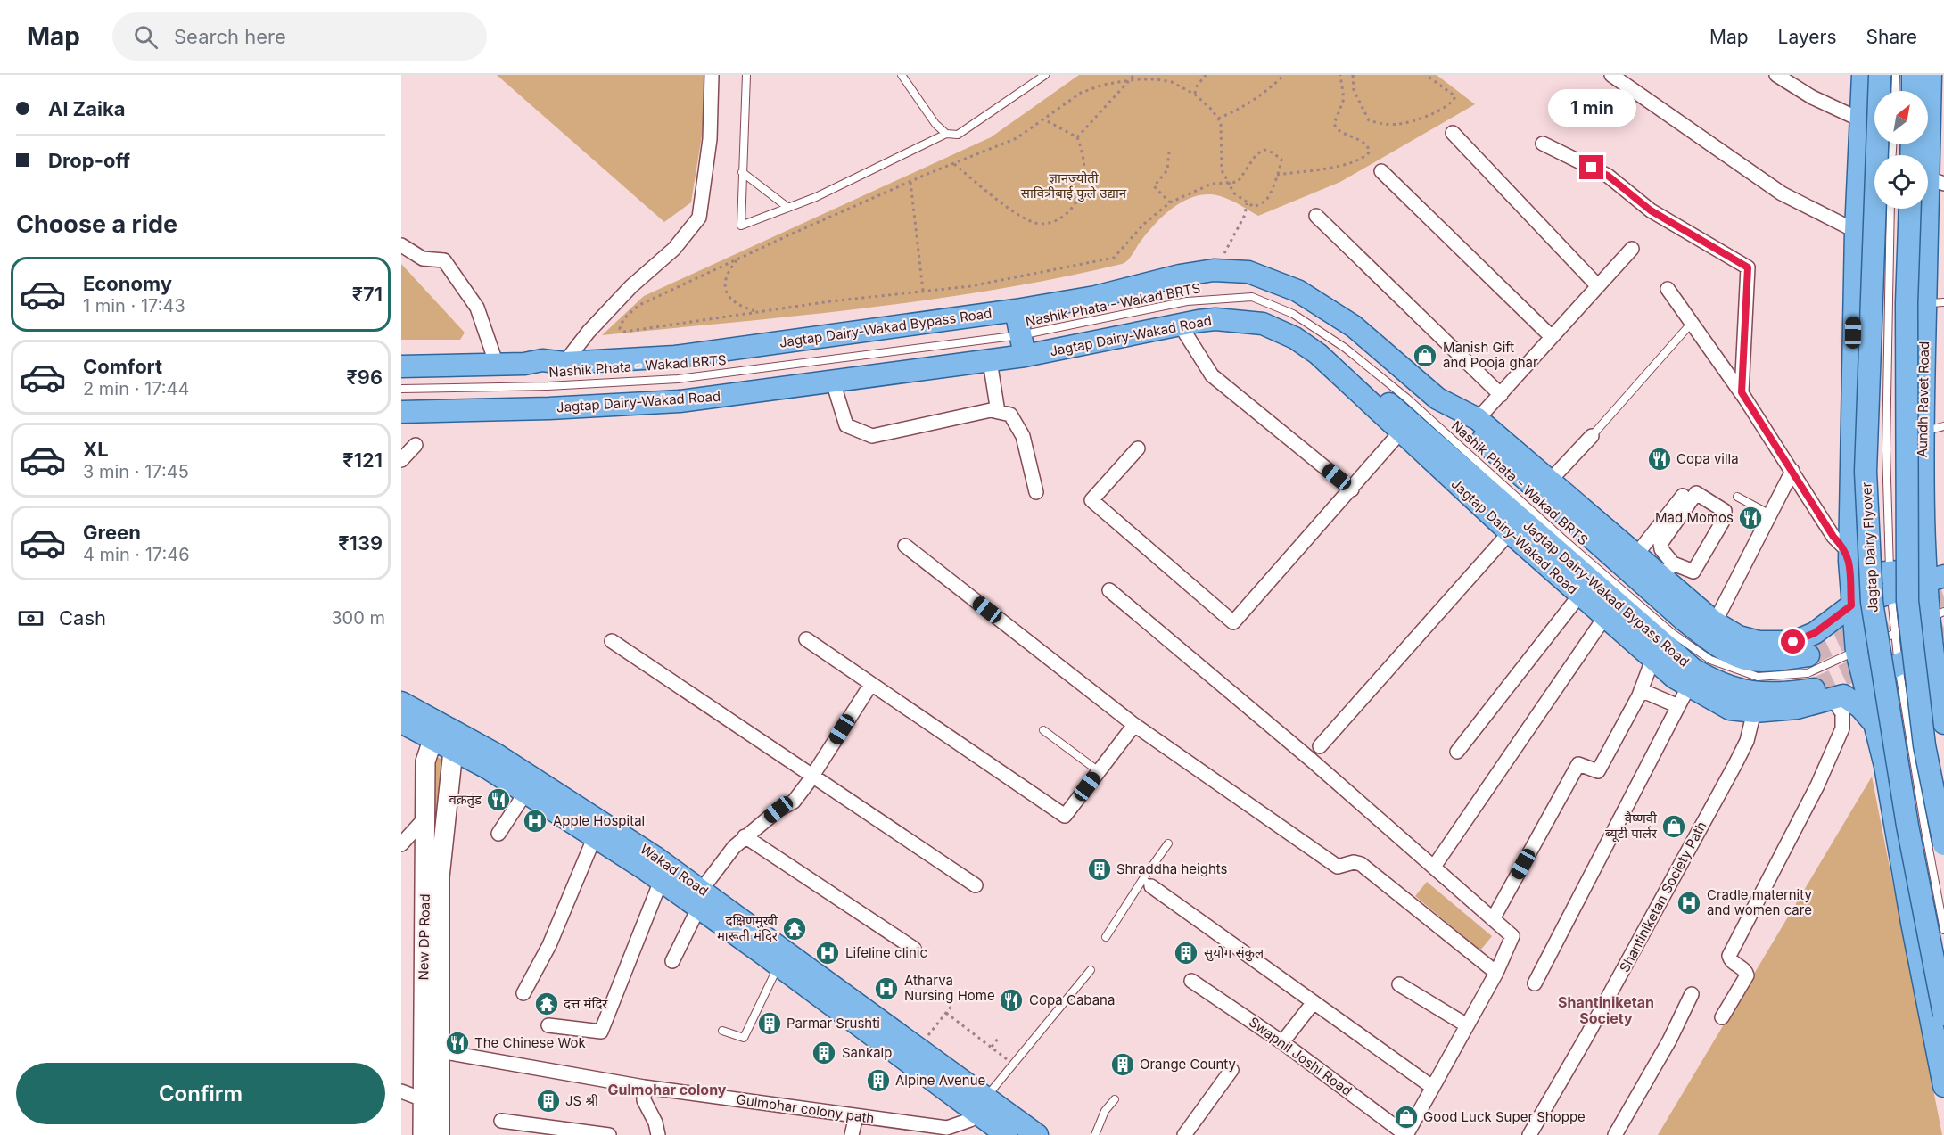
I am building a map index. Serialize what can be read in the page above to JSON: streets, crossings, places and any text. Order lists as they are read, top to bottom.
{
  "streets": {
    "main road": [
      "Jagtap Dairy-Wakad Bypass Road",
      "Jagtap Dairy-Wakad Road",
      "Aundh Ravet Road",
      "Jagtap Dairy Flyover",
      "Wakad Road",
      "New DP Road"
    ],
    "street": ["Shantiniketan Society Path", "Swapnil Joshi Road", "Gulmohar colony path"],
    "lane": ["Nashik Phata - Wakad BRTS"]
  },
  "crossings": [
    ["Nashik Phata - Wakad BRTS", "Jagtap Dairy-Wakad Road"],
    ["Nashik Phata - Wakad BRTS", "Aundh Ravet Road"],
    ["Jagtap Dairy-Wakad Bypass Road", "Jagtap Dairy-Wakad Road"],
    ["Jagtap Dairy-Wakad Road", "Shantiniketan Society Path"],
    ["Wakad Road", "New DP Road"],
    ["Wakad Road", "Gulmohar colony path"],
    ["New DP Road", "Gulmohar colony path"]
  ],
  "districts": ["Shantiniketan Society", "Gulmohar colony"],
  "parks": ["ज्ञानज्योती सावित्रीबाई फुले उद्यान"],
  "places": {
    "shop": ["Manish Gift and Pooja ghar", "वैष्णवी ब्यूटी पार्लर", "Good Luck Super Shoppe"],
    "restaurant": [
      "Copa villa",
      "Mad Momos",
      "वक्रतुंड",
      "Copa Cabana",
      "The Chinese Wok"
    ],
    "hospital": [
      "Apple Hospital",
      "Cradle maternity and women care",
      "Lifeline clinic",
      "Atharva Nursing Home"
    ],
    "building": [
      "Shraddha heights",
      "सुयोग संकुल",
      "Parmar Srushti",
      "Sankalp",
      "Orange County",
      "Alpine Avenue",
      "JS श्री"
    ],
    "temple": ["दक्षिणमुखी मारूती मंदिर", "दत्त मंदिर"]
  },
  "north": "top right",
  "page": {
    "header": "Map",
    "search": "Search here",
    "nav": ["Map", "Layers", "Share"],
    "banner": ["Al Zaika", "Drop-off"],
    "bubble": "1 min",
    "heading": "Choose a ride",
    "list": [
      {
        "name": "Economy",
        "note": "1 min · 17:43",
        "value": "₹71"
      },
      {
        "name": "Comfort",
        "note": "2 min · 17:44",
        "value": "₹96"
      },
      {
        "name": "XL",
        "note": "3 min · 17:45",
        "value": "₹121"
      },
      {
        "name": "Green",
        "note": "4 min · 17:46",
        "value": "₹139"
      }
    ],
    "pay": ["Cash", "300 m"],
    "buttons": "Confirm"
  }
}
